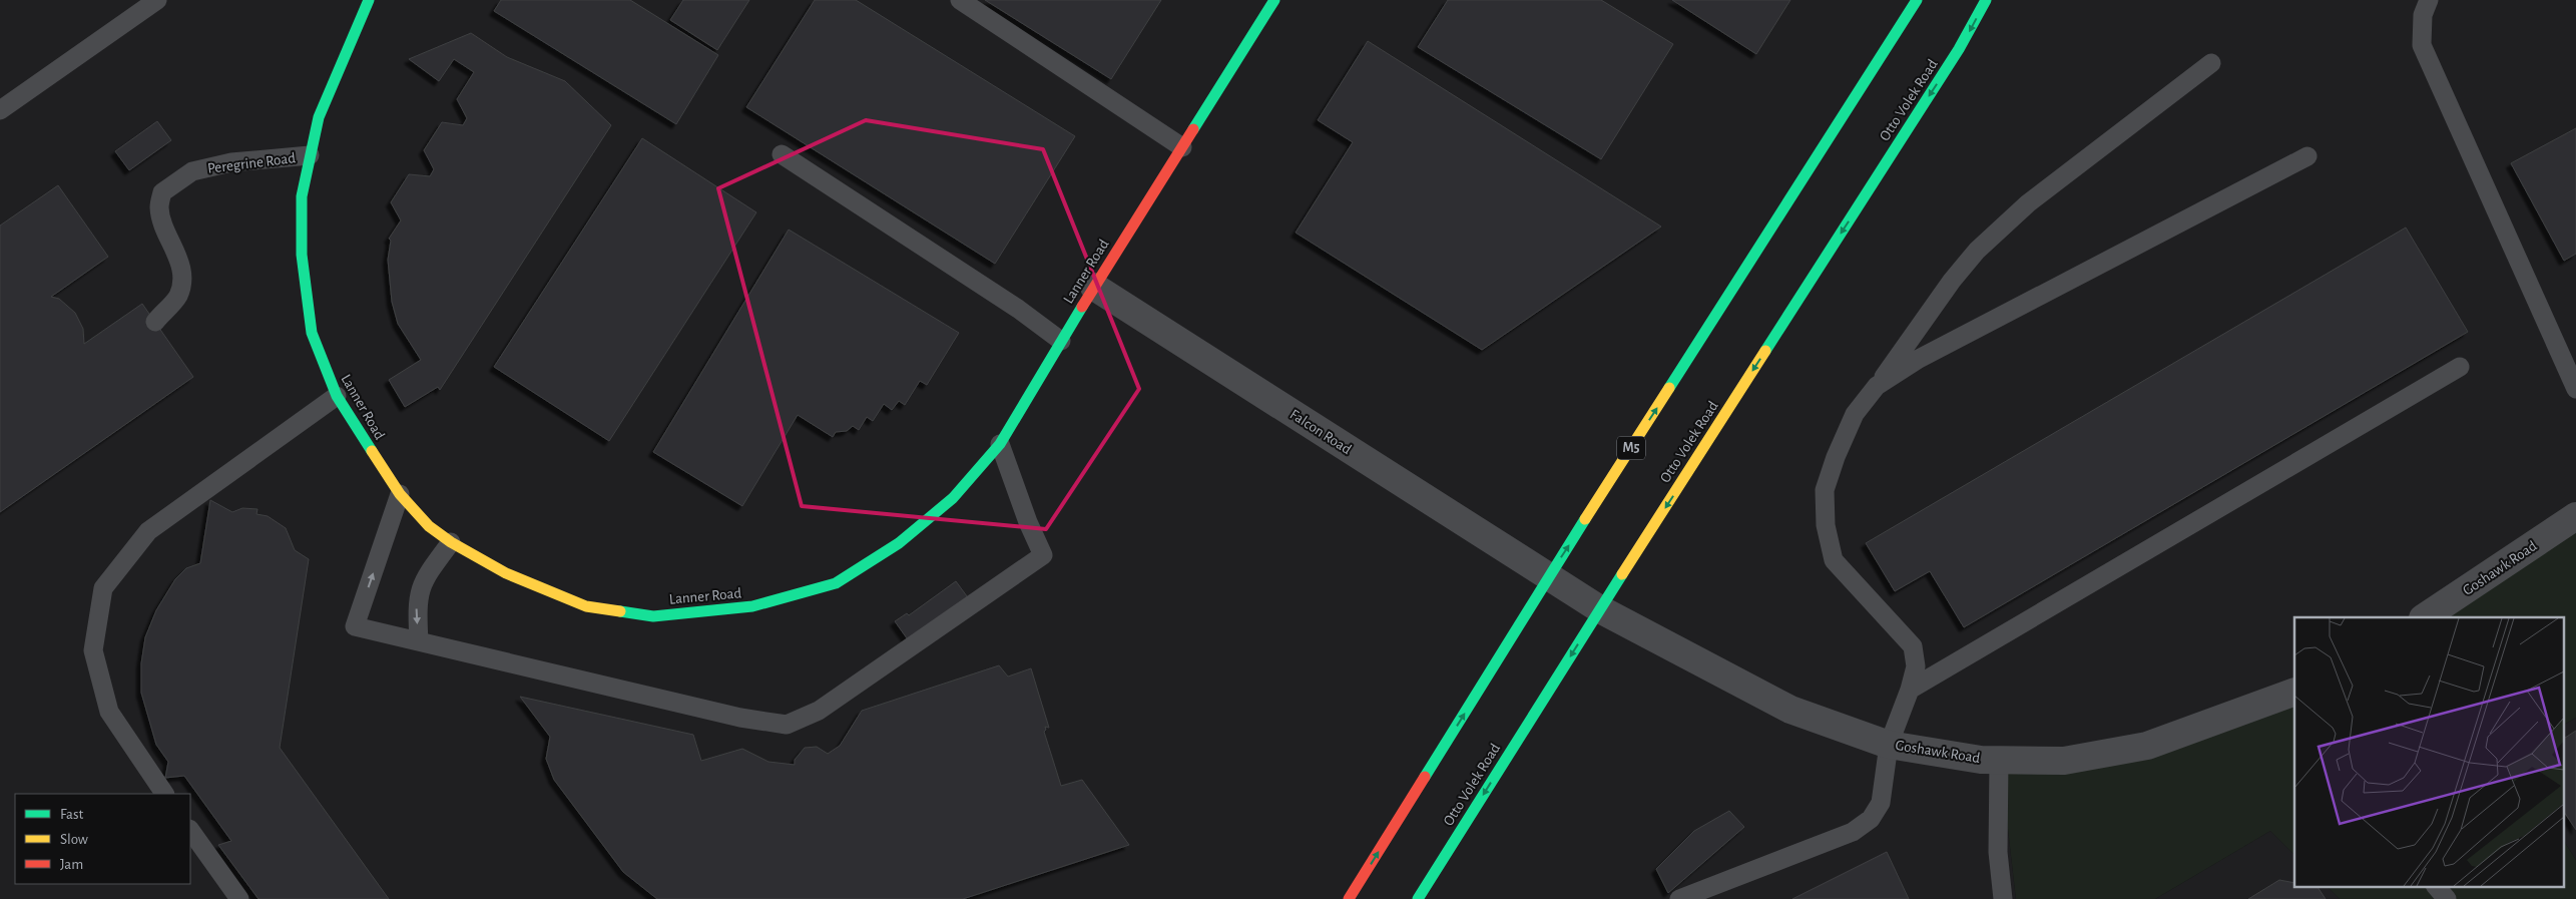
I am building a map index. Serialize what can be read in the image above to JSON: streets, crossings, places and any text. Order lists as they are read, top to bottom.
{
  "streets": {
    "main road": ["Otto Volek Road", "Lanner Road", "M5"],
    "street": ["Falcon Road", "Goshawk Road"],
    "lane": ["Peregrine Road"]
  },
  "crossings": [
    ["Otto Volek Road", "Falcon Road"],
    ["Otto Volek Road", "Goshawk Road"],
    ["Peregrine Road", "Lanner Road"],
    ["Lanner Road", "Falcon Road"],
    ["Falcon Road", "M5"],
    ["Falcon Road", "Goshawk Road"]
  ],
  "legend": ["Fast", "Slow", "Jam"]
}
